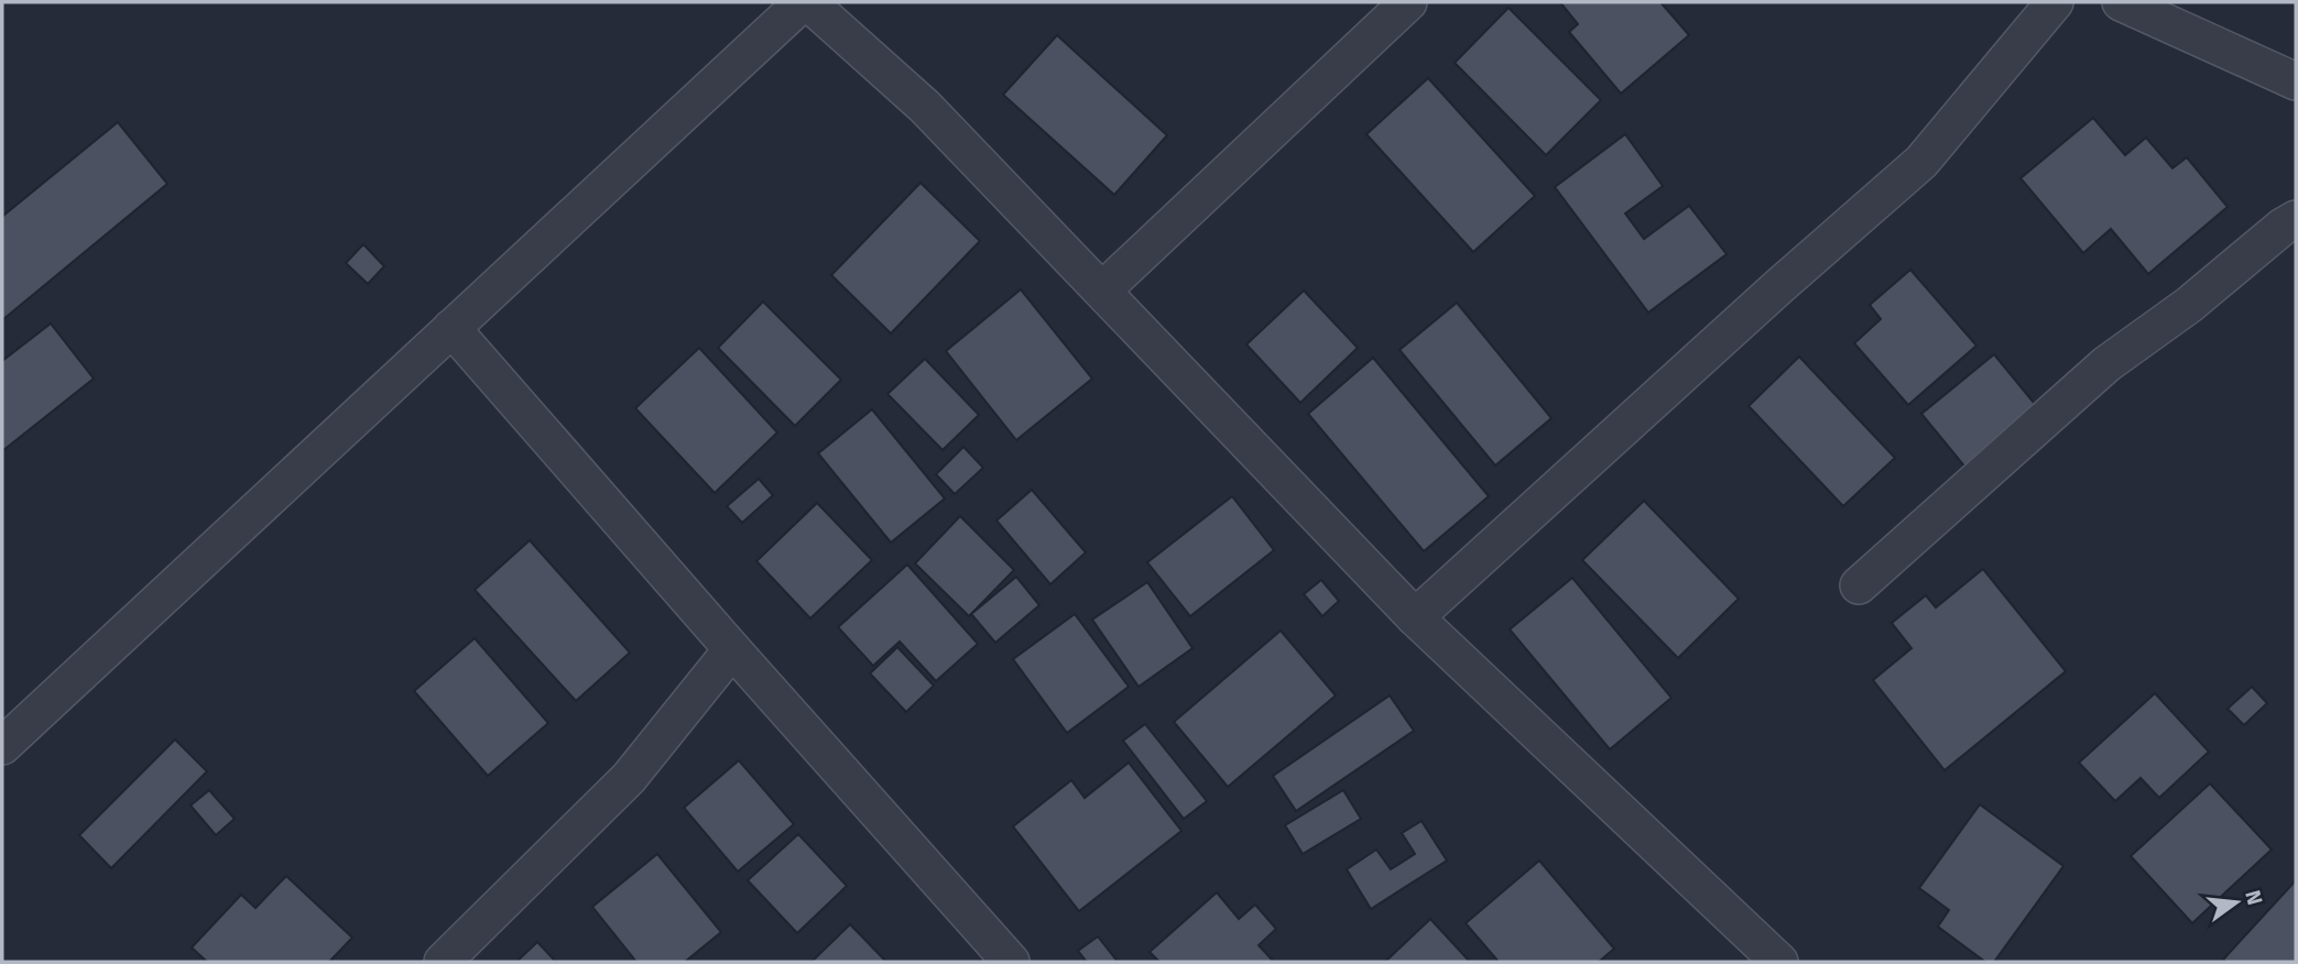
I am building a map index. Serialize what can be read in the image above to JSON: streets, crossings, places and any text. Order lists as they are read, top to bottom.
{
  "north": "right"
}
